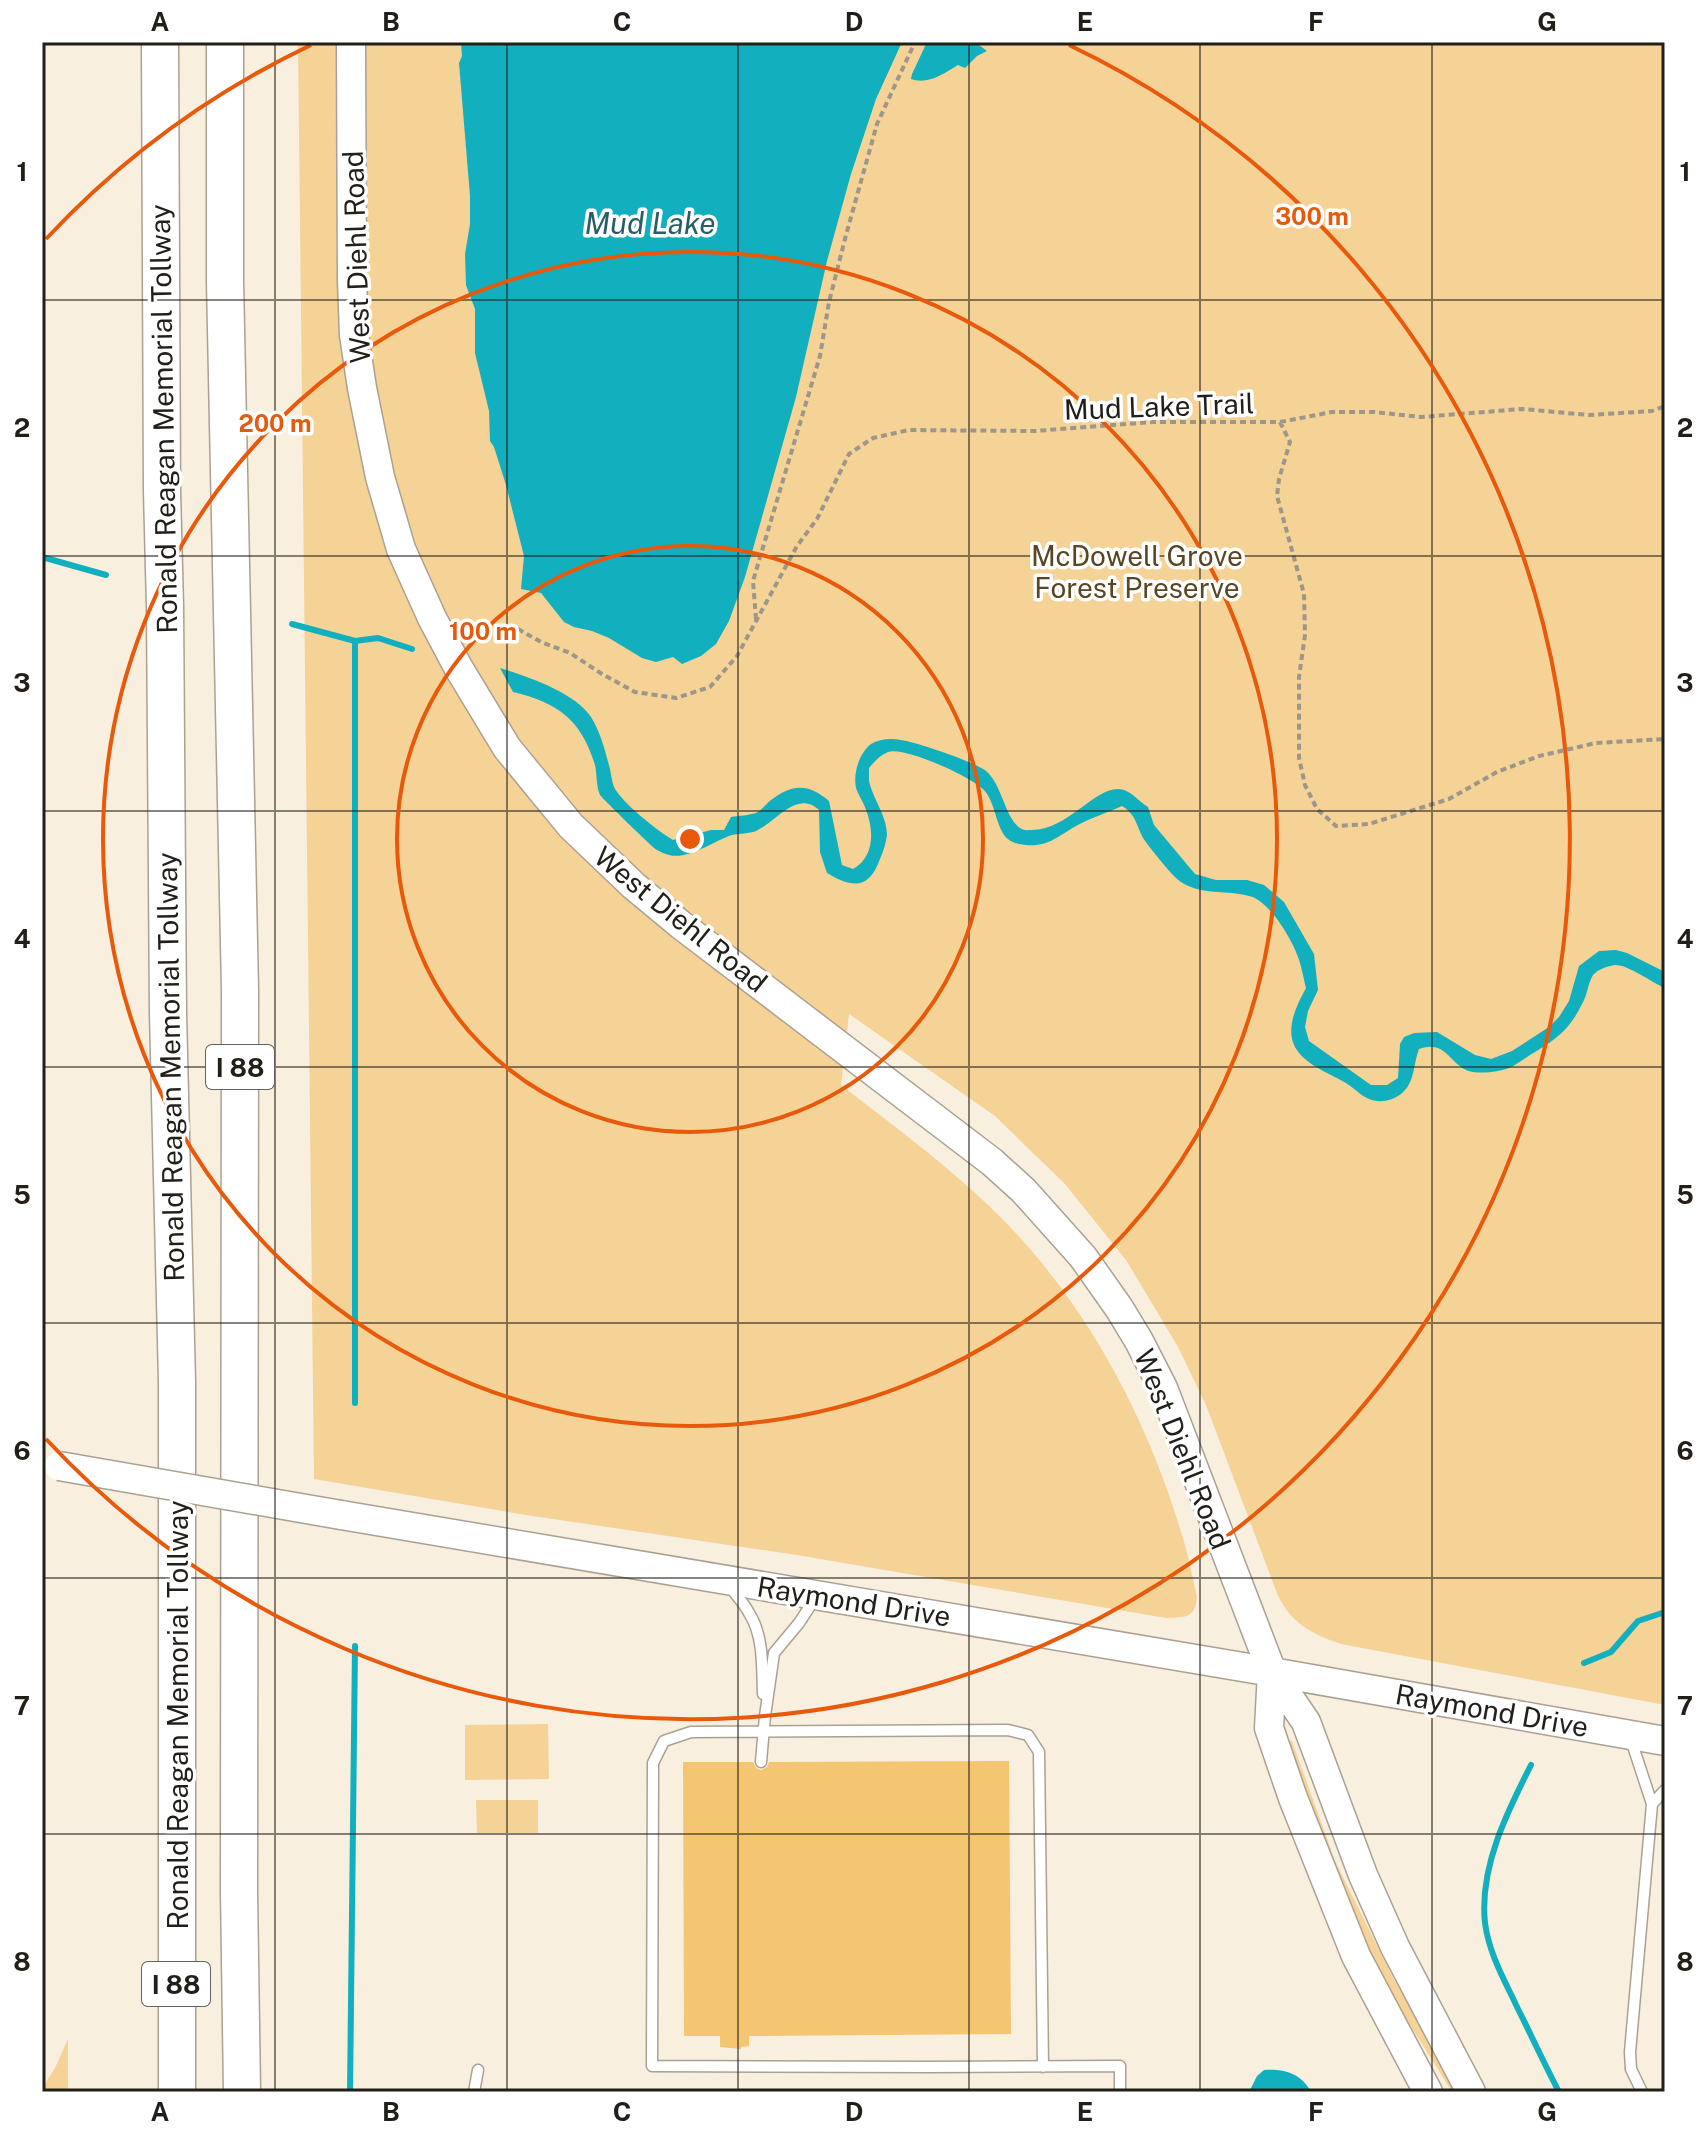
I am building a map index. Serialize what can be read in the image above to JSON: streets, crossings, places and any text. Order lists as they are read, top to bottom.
{
  "streets": {
    "highway": ["Ronald Reagan Memorial Tollway", "I 88"],
    "street": ["West Diehl Road", "Raymond Drive"],
    "path": ["Mud Lake Trail"]
  },
  "crossings": [
    ["West Diehl Road", "Raymond Drive"]
  ],
  "water": ["Mud Lake"],
  "parks": ["McDowell Grove Forest Preserve"],
  "grid": {
    "columns": [
      "A",
      "B",
      "C",
      "D",
      "E",
      "F",
      "G"
    ],
    "rows": [
      "1",
      "2",
      "3",
      "4",
      "5",
      "6",
      "7",
      "8"
    ]
  },
  "rings": ["300 m", "200 m", "100 m"]
}
